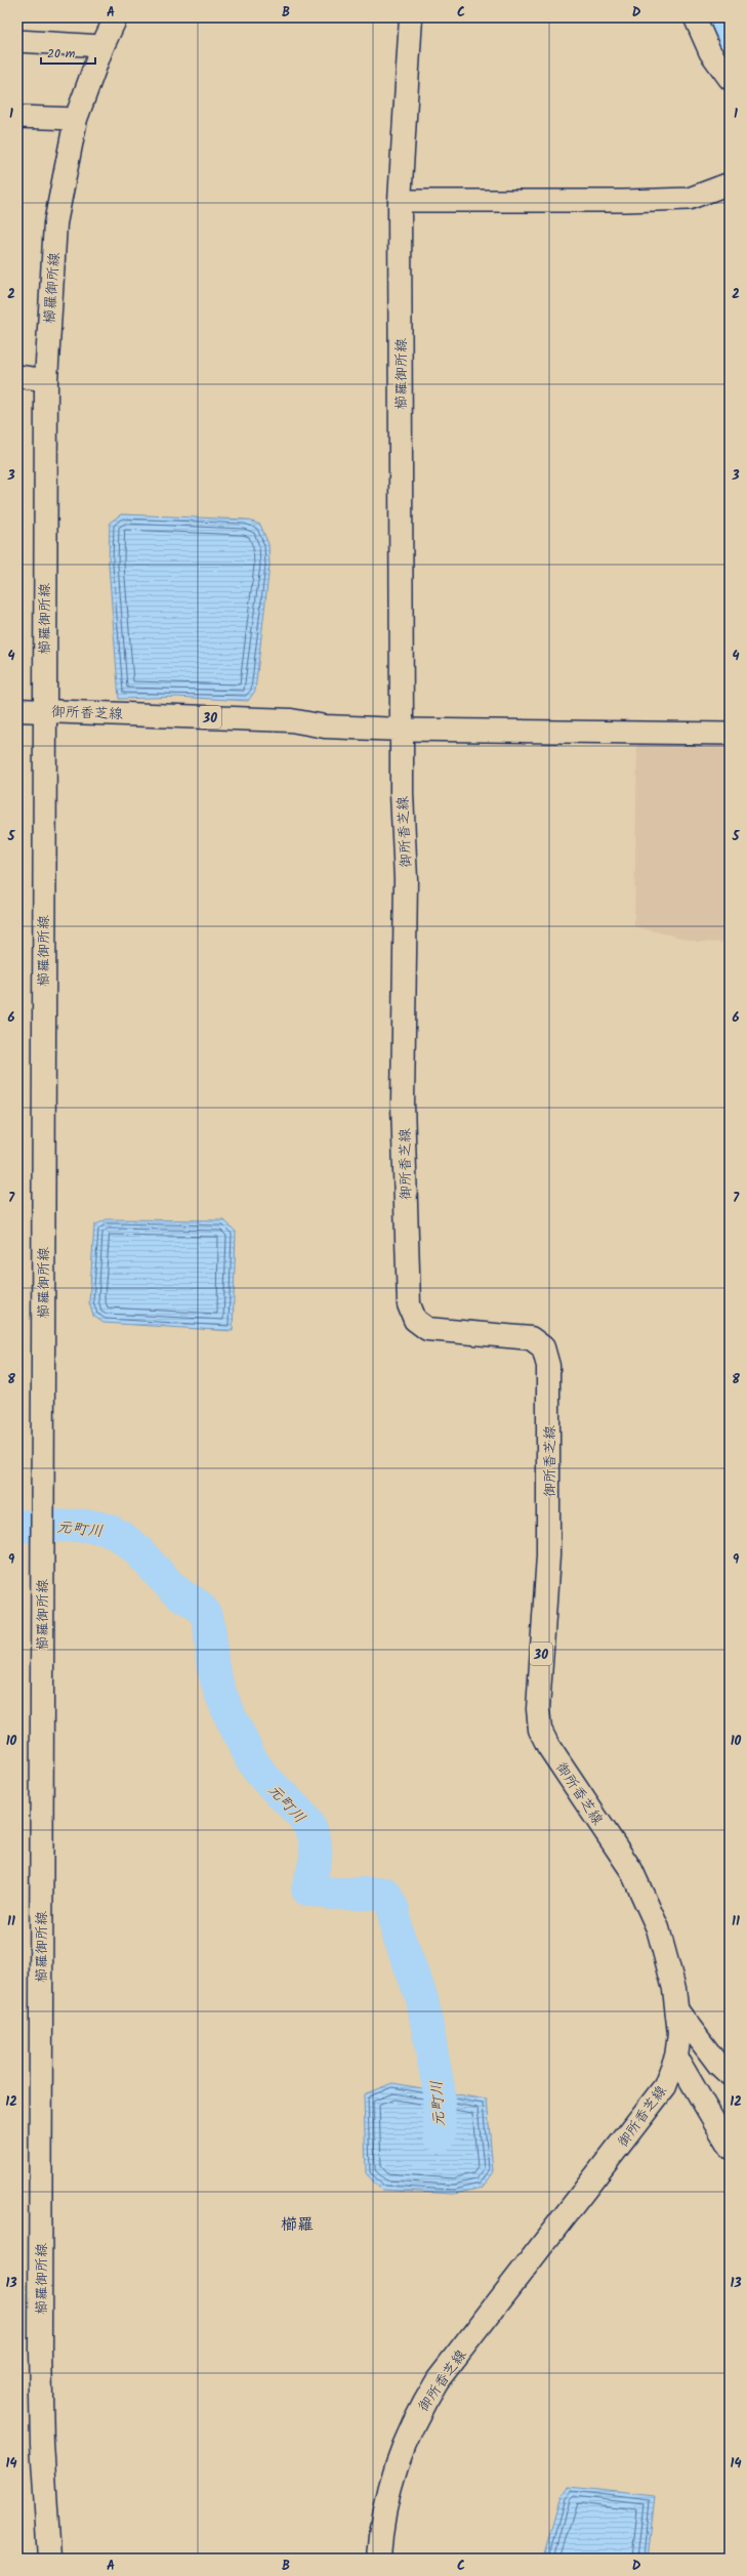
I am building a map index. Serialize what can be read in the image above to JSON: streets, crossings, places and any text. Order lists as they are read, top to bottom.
{
  "streets": {
    "main road": ["櫛羅御所線", "御所香芝線", "30"]
  },
  "crossings": [
    ["櫛羅御所線", "御所香芝線"]
  ],
  "districts": ["櫛羅"],
  "water": ["元町川"],
  "scale_bar": "20 m",
  "grid": {
    "columns": [
      "A",
      "B",
      "C",
      "D"
    ],
    "rows": [
      "1",
      "2",
      "3",
      "4",
      "5",
      "6",
      "7",
      "8",
      "9",
      "10",
      "11",
      "12",
      "13",
      "14"
    ]
  }
}
